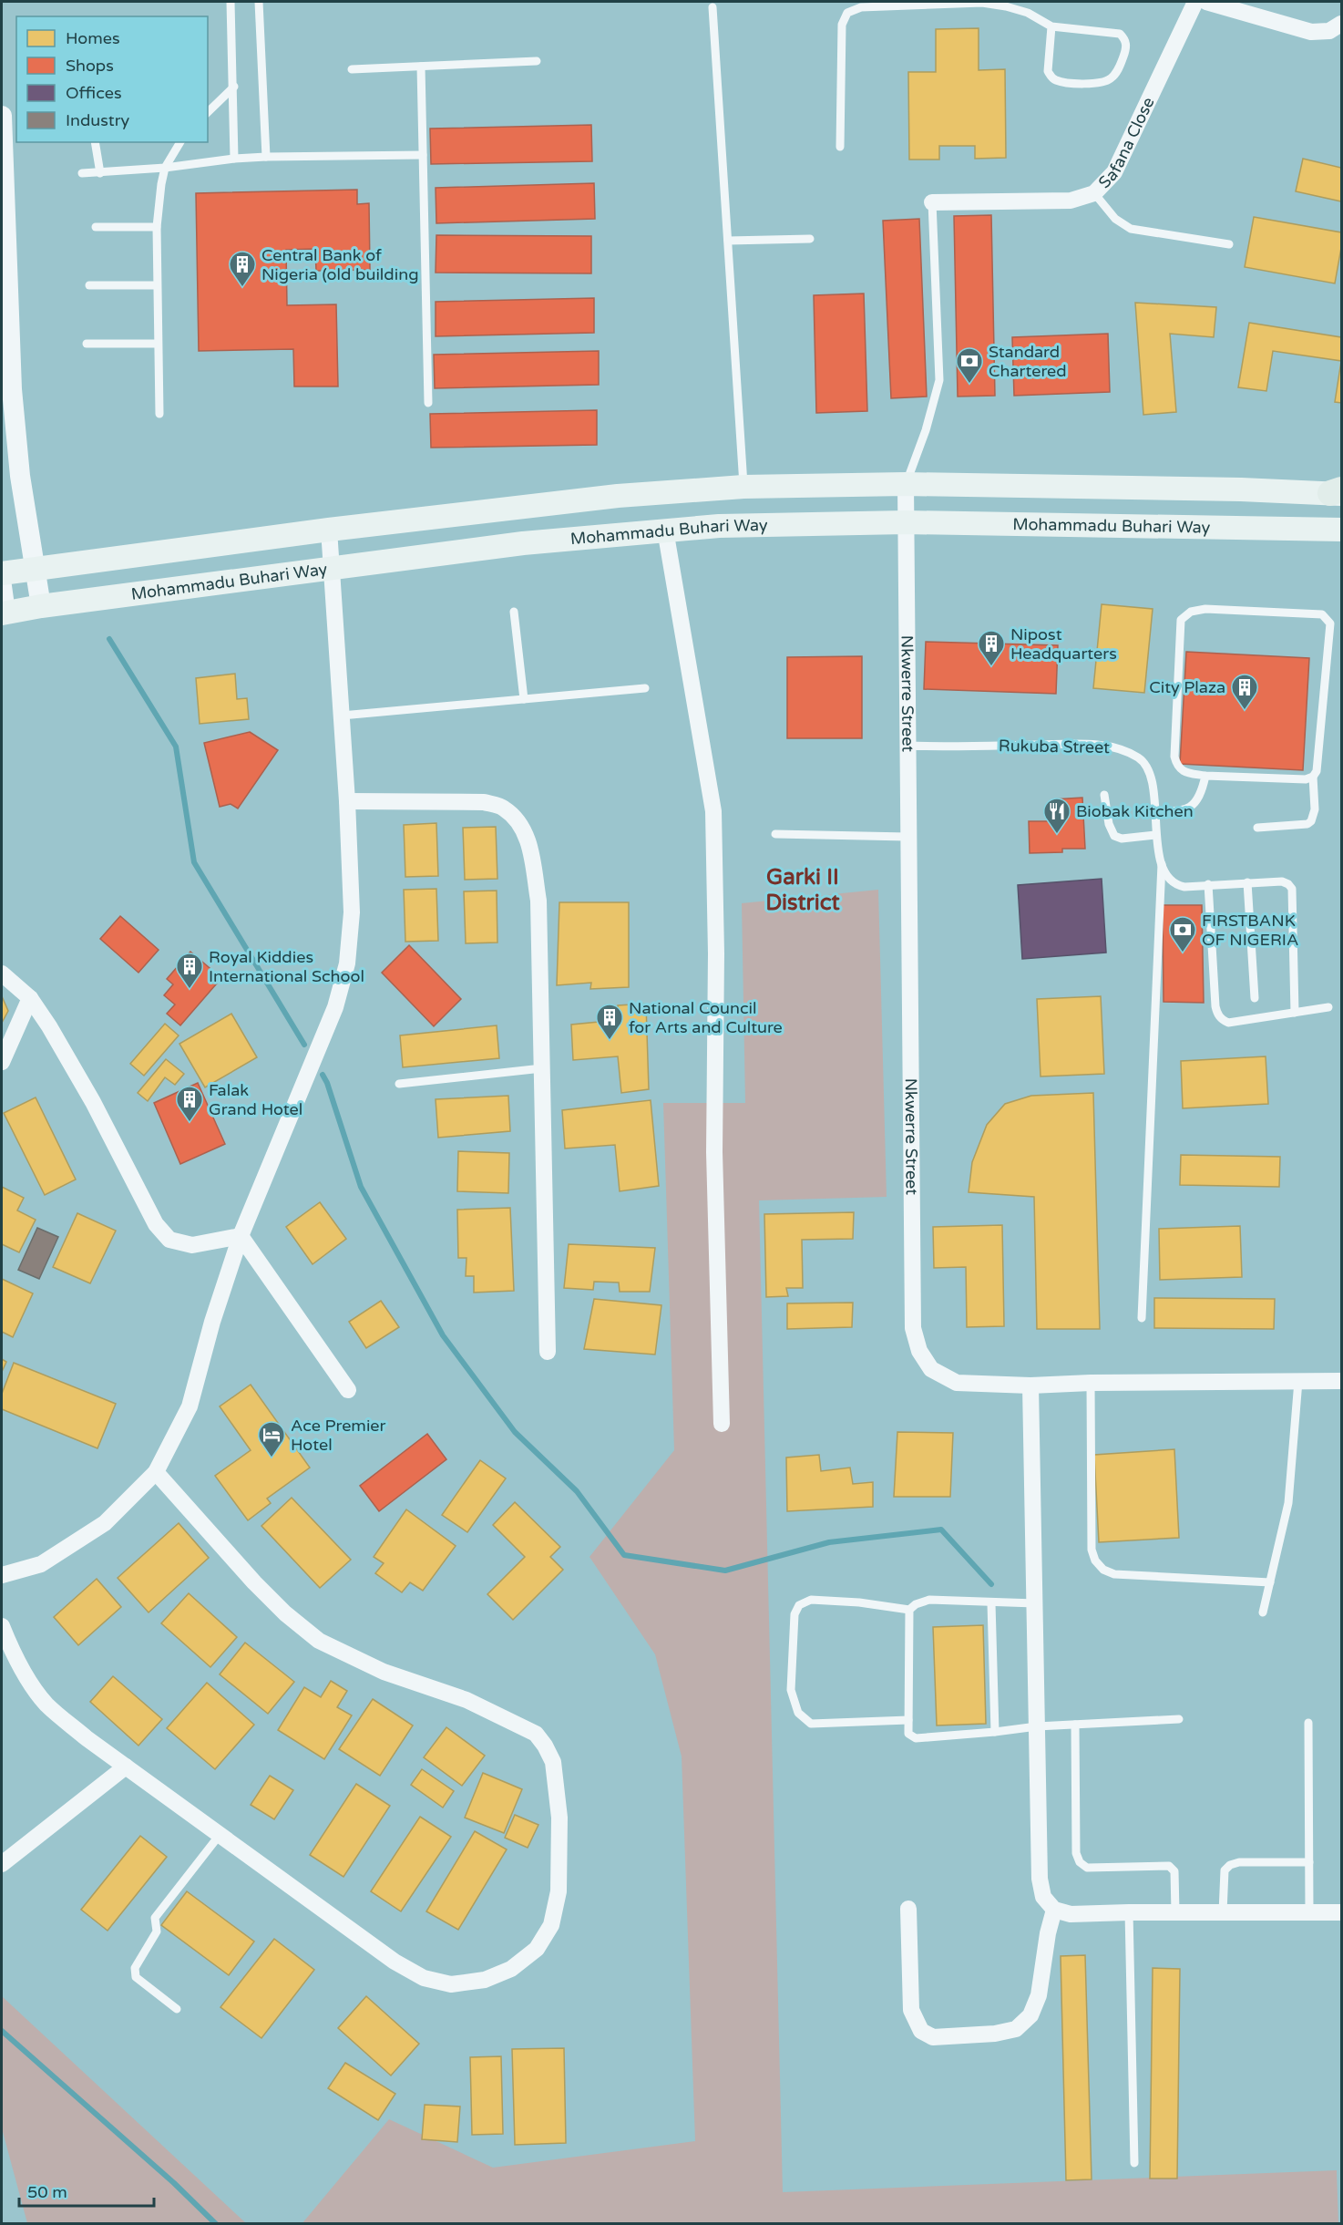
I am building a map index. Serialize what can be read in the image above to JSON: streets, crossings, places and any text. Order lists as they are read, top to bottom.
{
  "streets": {
    "main road": ["Mohammadu Buhari Way"],
    "street": ["Safana Close", "Nkwerre Street"],
    "lane": ["Rukuba Street"]
  },
  "crossings": [
    ["Mohammadu Buhari Way", "Nkwerre Street"],
    ["Nkwerre Street", "Rukuba Street"]
  ],
  "districts": ["Garki II District"],
  "places": {
    "building": [
      "Central Bank of Nigeria (old building",
      "Nipost Headquarters",
      "City Plaza",
      "Royal Kiddies International School",
      "National Council for Arts and Culture",
      "Falak Grand Hotel"
    ],
    "bank": ["Standard Chartered", "FIRSTBANK OF NIGERIA"],
    "restaurant": ["Biobak Kitchen"],
    "hotel": ["Ace Premier Hotel"]
  },
  "legend": [
    "Homes",
    "Shops",
    "Offices",
    "Industry"
  ],
  "scale_bar": "50 m"
}
